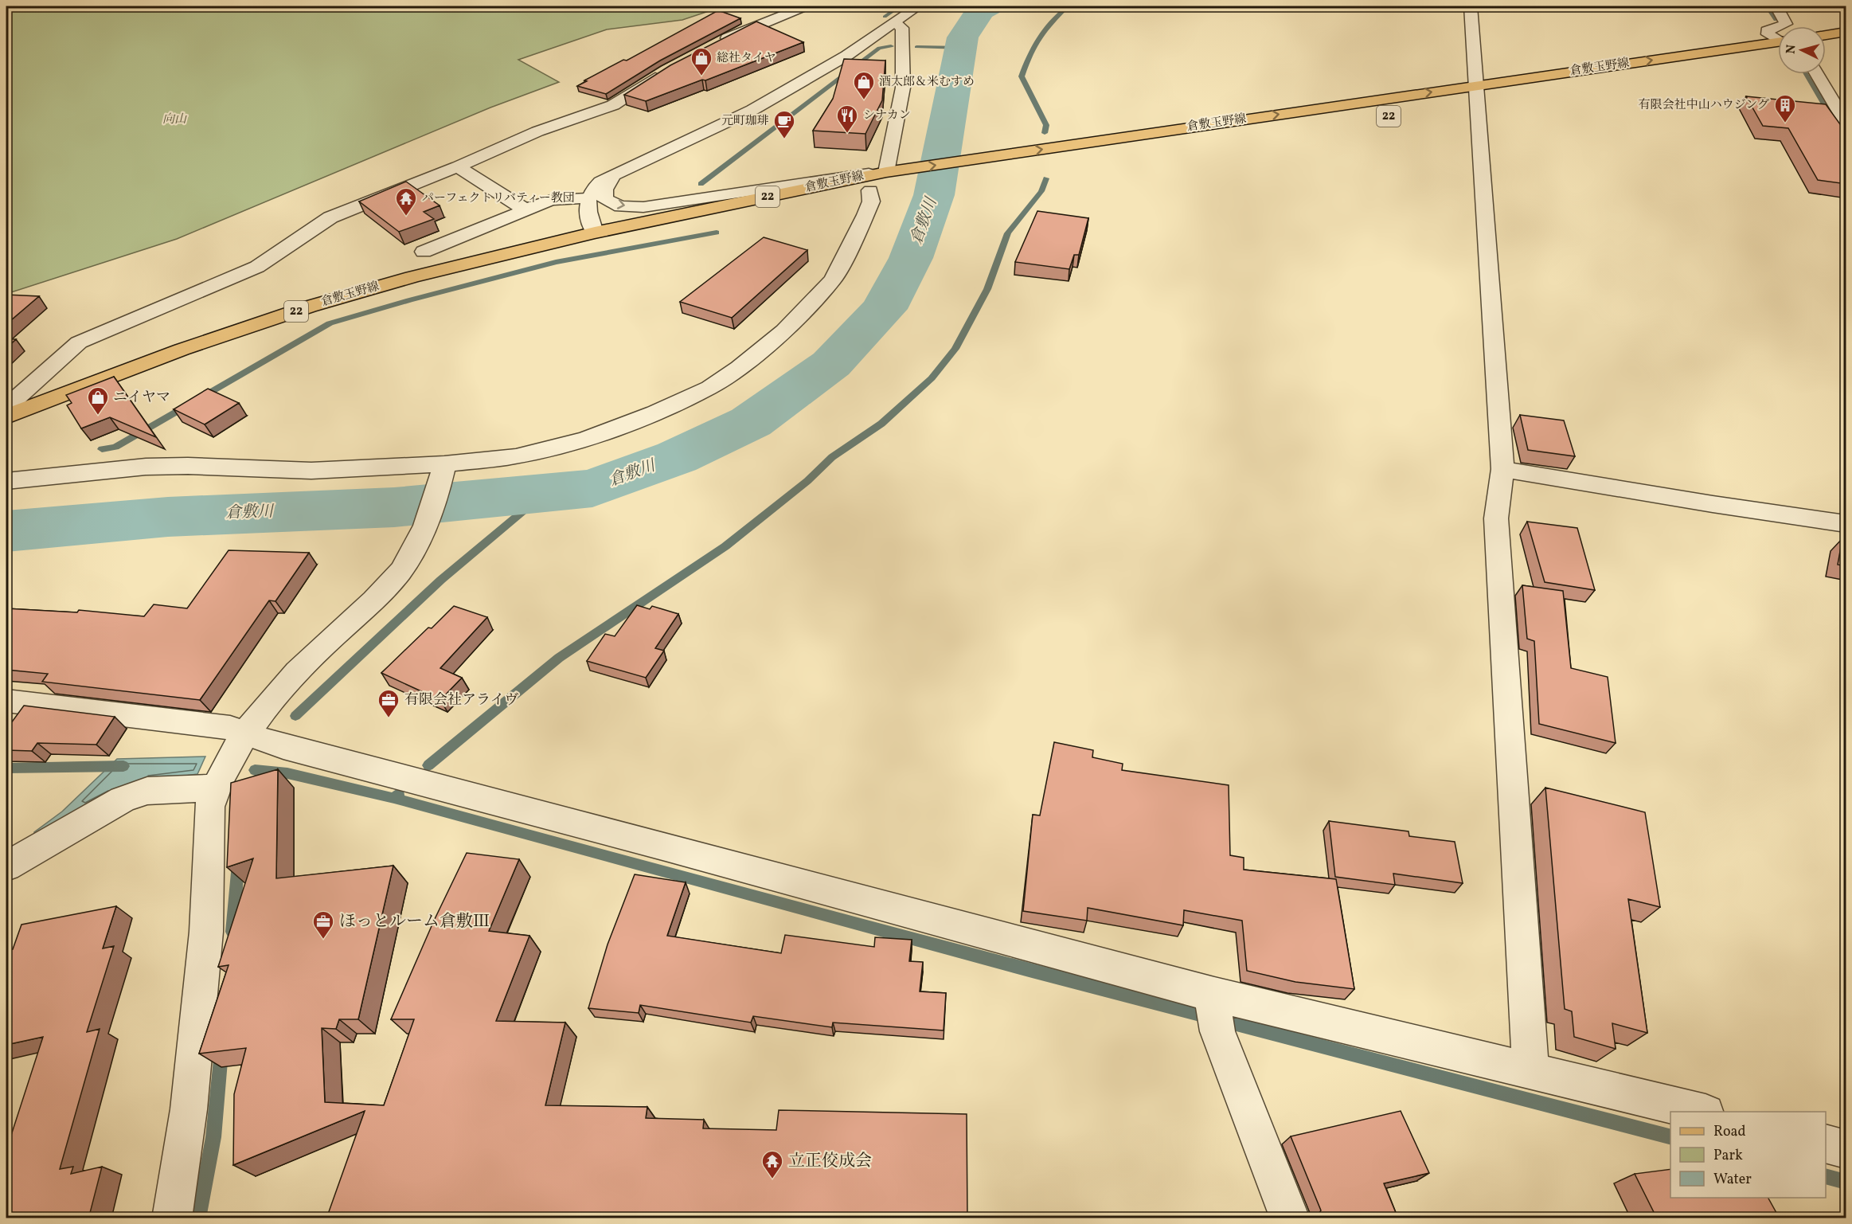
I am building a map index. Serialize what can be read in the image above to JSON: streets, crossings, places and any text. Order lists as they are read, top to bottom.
{
  "streets": {
    "main road": ["倉敷玉野線", "22"]
  },
  "one_way": ["倉敷玉野線"],
  "water": ["倉敷川"],
  "parks": ["向山"],
  "places": {
    "shop": ["総社タイヤ", "酒太郎＆米むすめ", "ニイヤマ"],
    "building": ["有限会社中山ハウジング"],
    "restaurant": ["シナカン"],
    "cafe": ["元町珈琲"],
    "temple": ["パーフェクトリバティー教団", "立正佼成会"],
    "office": ["有限会社アライヴ", "ほっとルーム倉敷Ⅲ"]
  },
  "legend": ["Road", "Park", "Water"],
  "north": "left"
}
